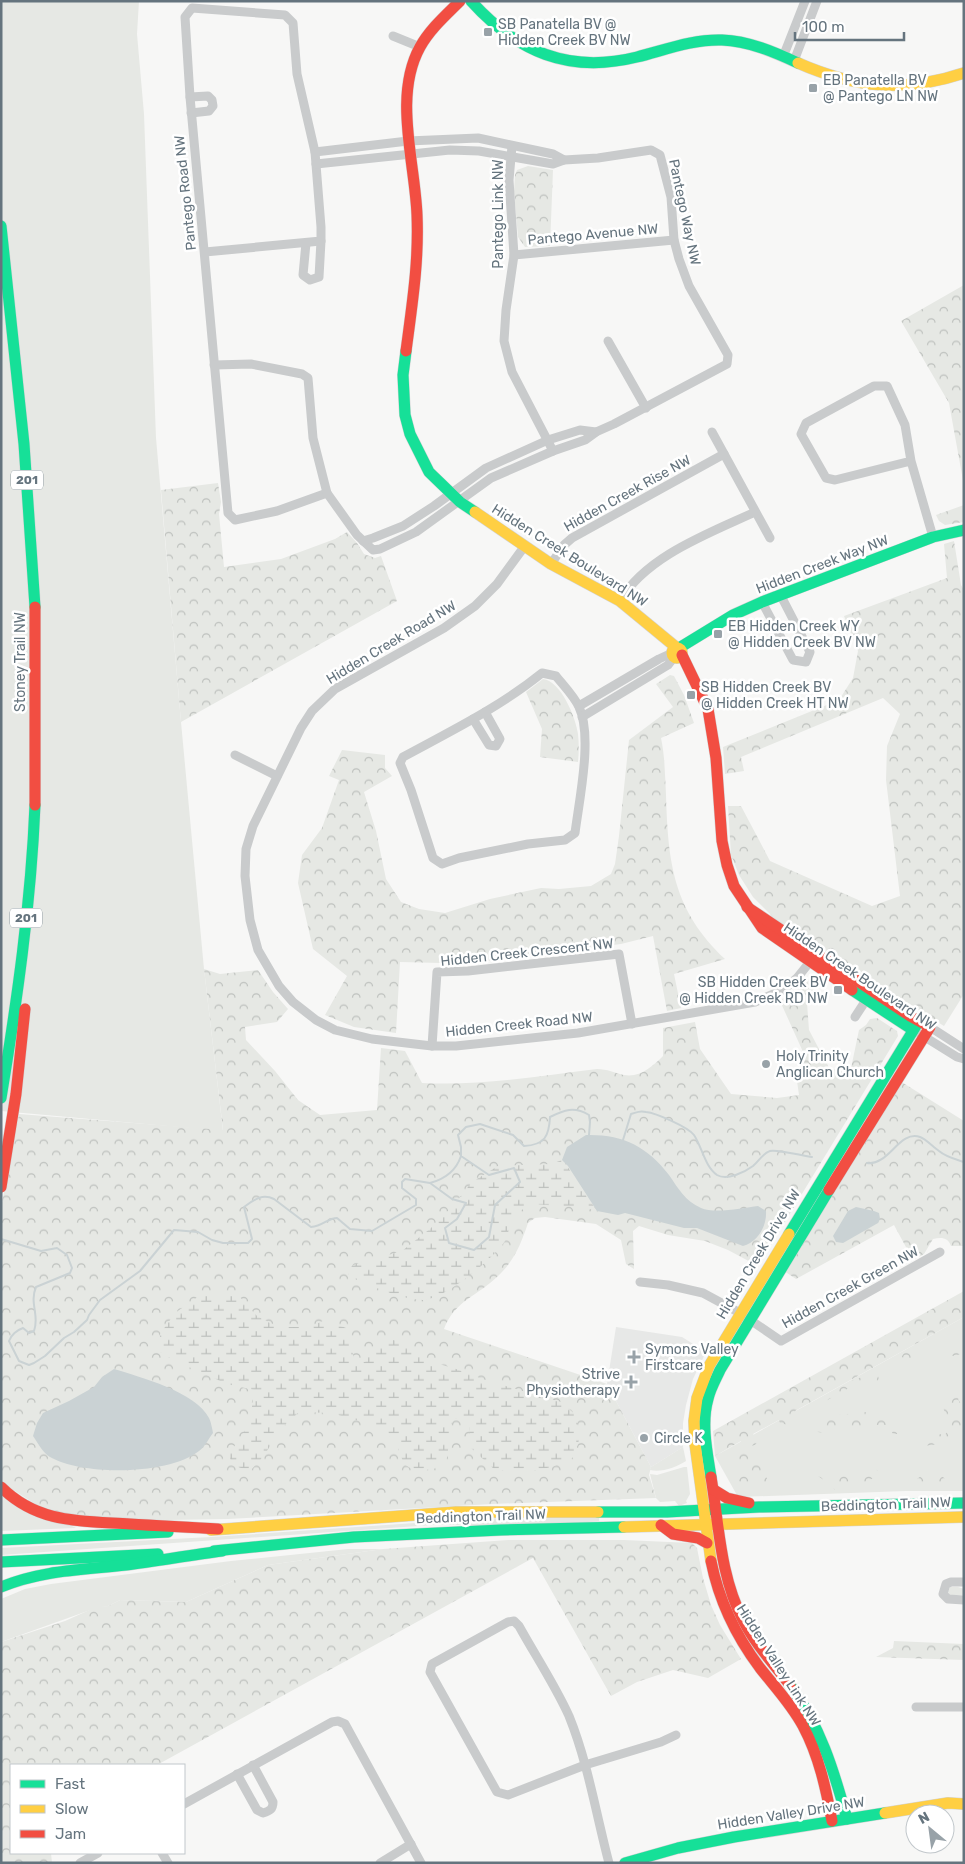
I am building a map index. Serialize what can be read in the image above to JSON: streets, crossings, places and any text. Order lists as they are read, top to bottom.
{
  "streets": {
    "main road": [
      "201",
      "Hidden Creek Boulevard NW",
      "Hidden Creek Way NW",
      "Stoney Trail NW",
      "Hidden Creek Drive NW",
      "Beddington Trail NW",
      "Hidden Valley Link NW",
      "Hidden Valley Drive NW"
    ],
    "street": [
      "Pantego Road NW",
      "Pantego Way NW",
      "Pantego Link NW",
      "Pantego Avenue NW",
      "Hidden Creek Rise NW",
      "Hidden Creek Road NW",
      "Hidden Creek Crescent NW",
      "Hidden Creek Green NW"
    ]
  },
  "crossings": [
    ["Pantego Road NW", "Pantego Way NW"],
    ["Pantego Way NW", "Pantego Link NW"],
    ["Pantego Way NW", "Pantego Avenue NW"],
    ["Pantego Way NW", "Hidden Creek Boulevard NW"],
    ["Pantego Link NW", "Pantego Avenue NW"],
    ["Hidden Creek Rise NW", "Hidden Creek Boulevard NW"],
    ["Hidden Creek Boulevard NW", "Hidden Creek Way NW"],
    ["Hidden Creek Boulevard NW", "Hidden Creek Road NW"],
    ["Hidden Creek Boulevard NW", "Hidden Creek Drive NW"],
    ["Hidden Creek Road NW", "Hidden Creek Crescent NW"],
    ["Hidden Creek Drive NW", "Hidden Creek Green NW"],
    ["Hidden Creek Drive NW", "Beddington Trail NW"],
    ["Hidden Creek Drive NW", "Hidden Valley Link NW"],
    ["Beddington Trail NW", "Hidden Valley Link NW"],
    ["Hidden Valley Link NW", "Hidden Valley Drive NW"]
  ],
  "places": {
    "transit": [
      "SB Panatella BV @ Hidden Creek BV NW",
      "EB Panatella BV @ Pantego LN NW",
      "EB Hidden Creek WY @ Hidden Creek BV NW",
      "SB Hidden Creek BV @ Hidden Creek HT NW",
      "SB Hidden Creek BV @ Hidden Creek RD NW"
    ],
    "other": ["Holy Trinity Anglican Church", "Circle K"],
    "health": ["Symons Valley Firstcare", "Strive Physiotherapy"]
  },
  "legend": ["Fast", "Slow", "Jam"],
  "scale_bar": "100 m",
  "north": "top left"
}
